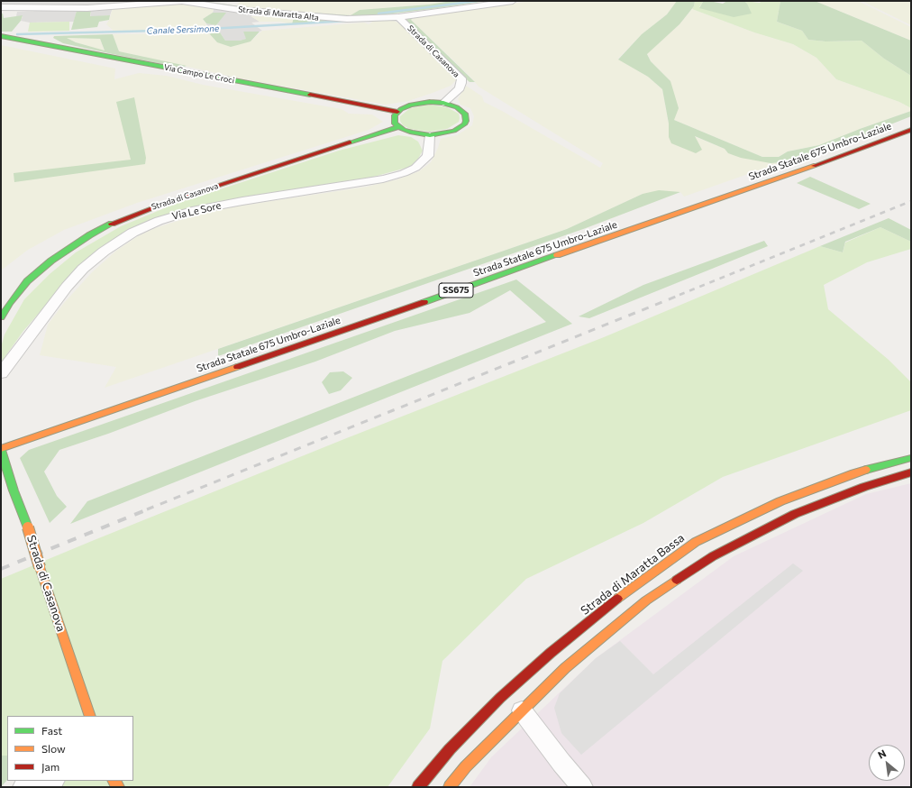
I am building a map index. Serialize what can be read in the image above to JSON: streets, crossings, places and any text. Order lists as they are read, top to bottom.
{
  "streets": {
    "main road": [
      "Strada di Casanova",
      "Via Campo Le Croci",
      "Strada Statale 675 Umbro-Laziale",
      "SS675",
      "Strada di Maratta Bassa"
    ],
    "street": ["Strada di Maratta Alta", "Via Le Sore"]
  },
  "crossings": [
    ["Strada di Maratta Alta", "Strada di Casanova"],
    ["Strada di Casanova", "Strada Statale 675 Umbro-Laziale"]
  ],
  "water": ["Canale Sersimone"],
  "legend": ["Fast", "Slow", "Jam"],
  "north": "top left"
}
